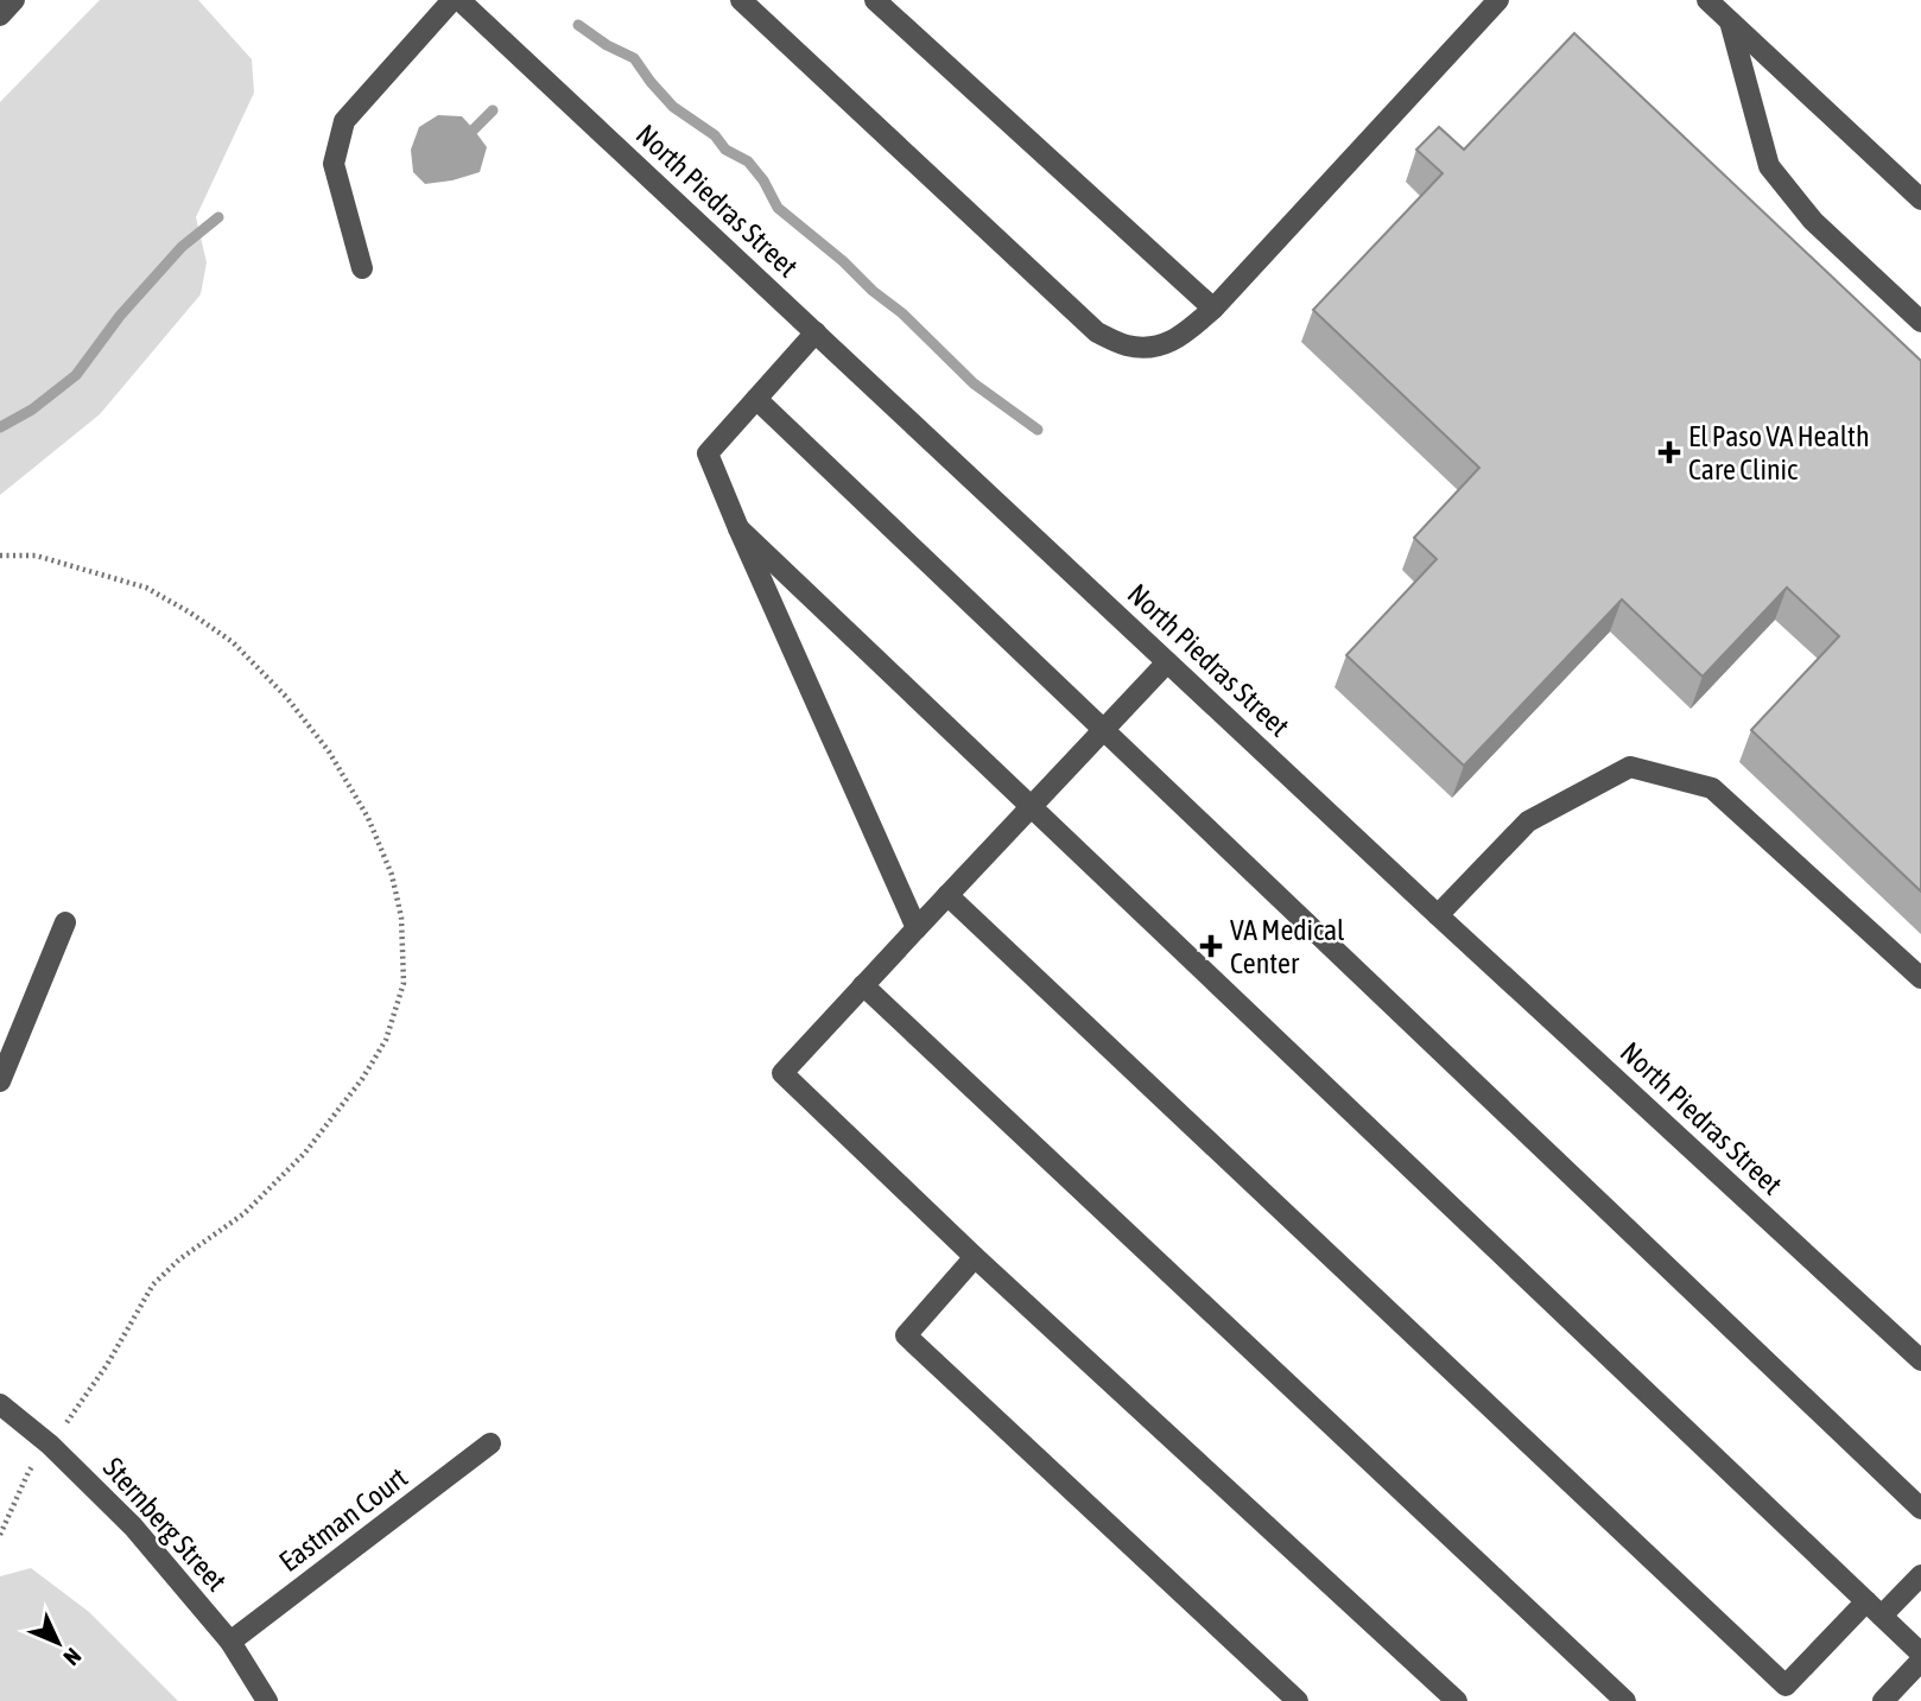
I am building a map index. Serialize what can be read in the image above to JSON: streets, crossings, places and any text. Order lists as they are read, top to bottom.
{
  "streets": {
    "street": ["North Piedras Street", "Eastman Court", "Sternberg Street"]
  },
  "crossings": [
    ["Eastman Court", "Sternberg Street"]
  ],
  "places": {
    "health": ["El Paso VA Health Care Clinic", "VA Medical Center"]
  },
  "north": "bottom right"
}
